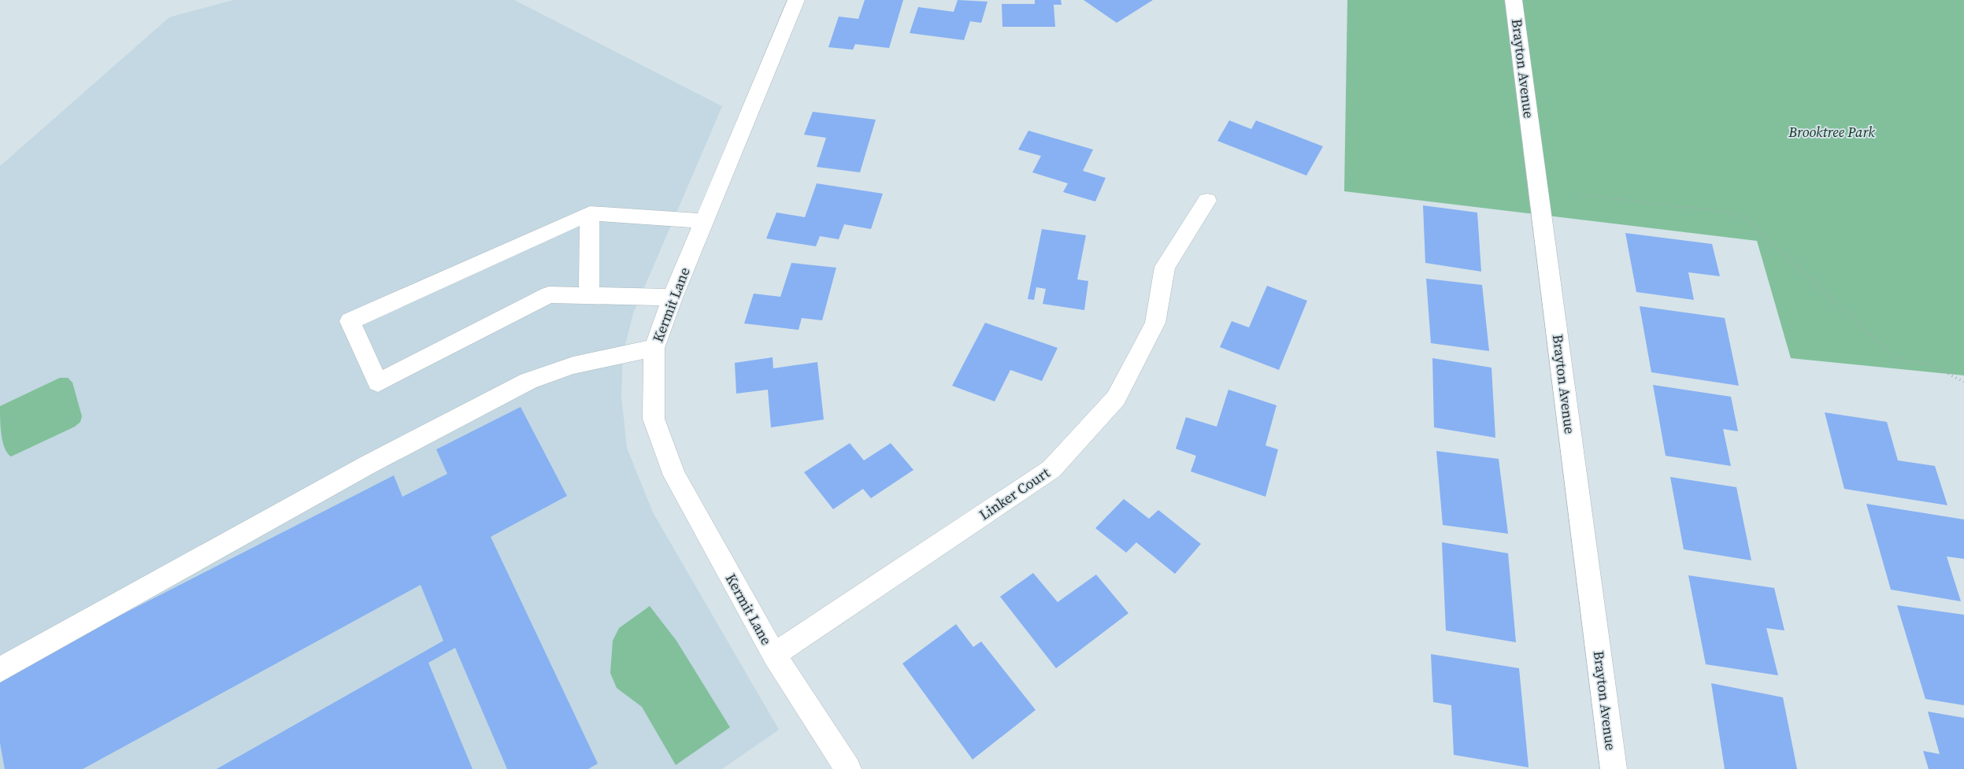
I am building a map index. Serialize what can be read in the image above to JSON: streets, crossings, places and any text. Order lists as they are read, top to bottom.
{
  "streets": {
    "street": ["Brayton Avenue", "Kermit Lane", "Linker Court"]
  },
  "crossings": [
    ["Kermit Lane", "Linker Court"]
  ],
  "parks": ["Brooktree Park"]
}
